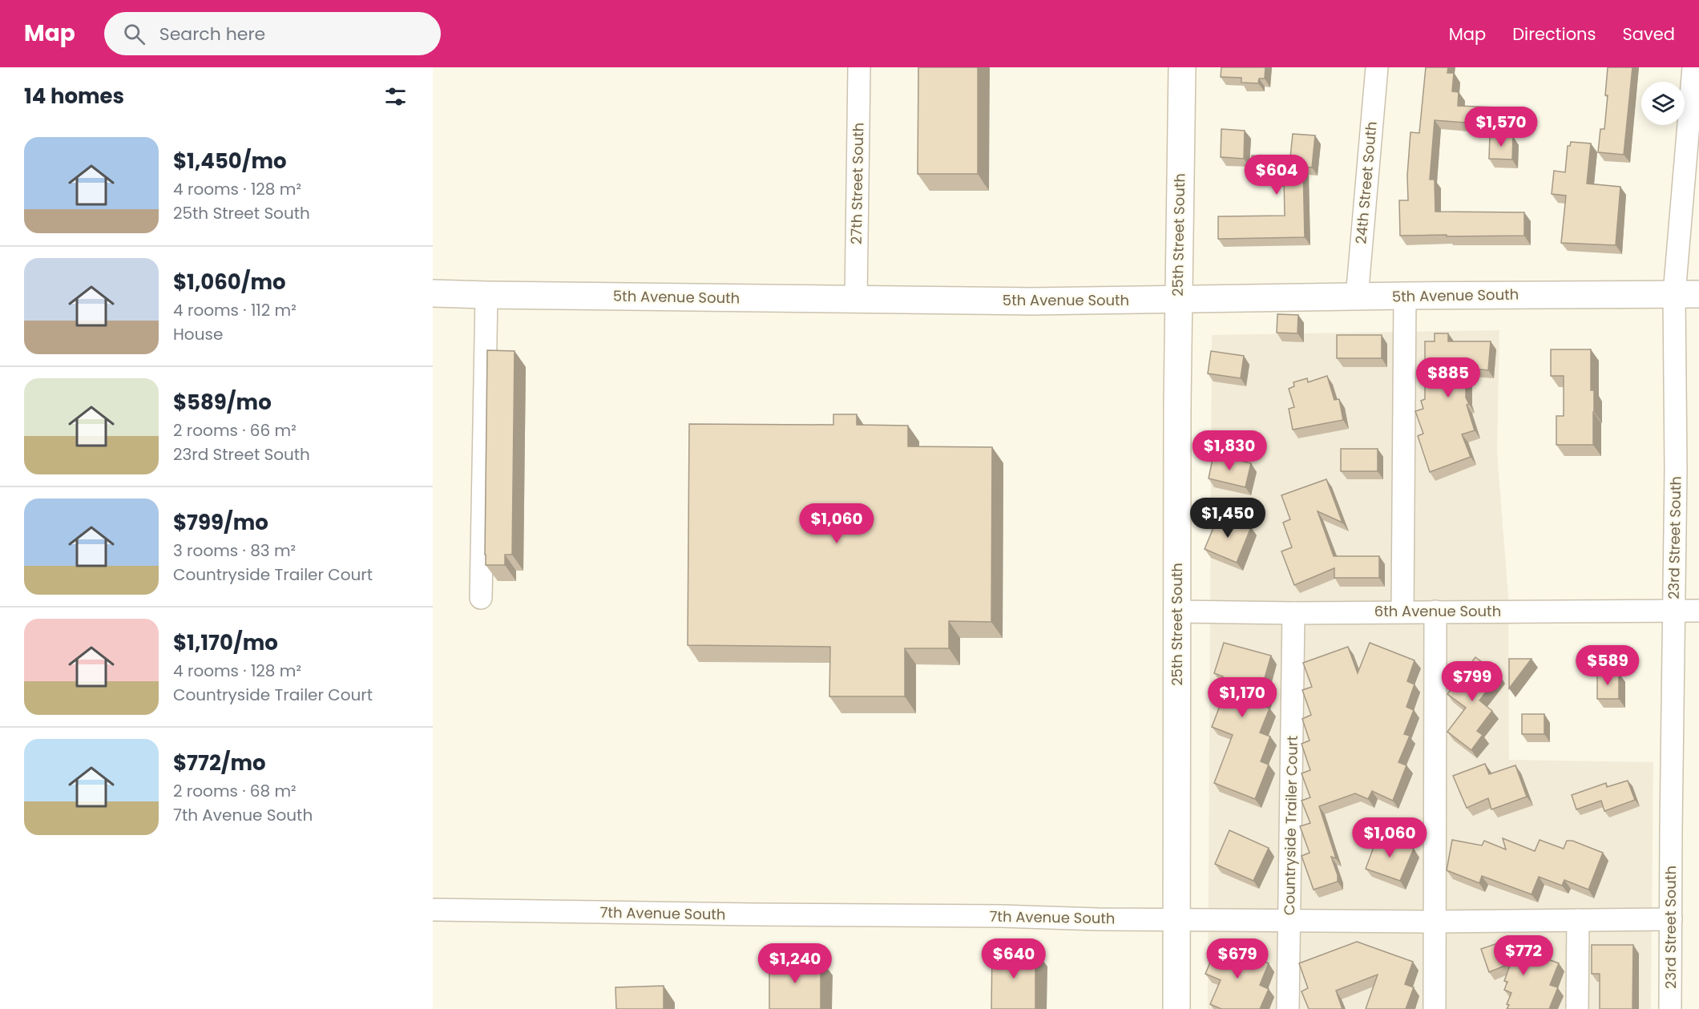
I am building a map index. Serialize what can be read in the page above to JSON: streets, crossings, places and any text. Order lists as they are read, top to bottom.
{
  "streets": {
    "street": [
      "24th Street South",
      "27th Street South",
      "25th Street South",
      "5th Avenue South",
      "23rd Street South",
      "6th Avenue South",
      "Countryside Trailer Court",
      "7th Avenue South"
    ]
  },
  "crossings": [
    ["24th Street South", "5th Avenue South"],
    ["27th Street South", "5th Avenue South"],
    ["25th Street South", "5th Avenue South"],
    ["25th Street South", "6th Avenue South"],
    ["25th Street South", "7th Avenue South"],
    ["5th Avenue South", "23rd Street South"],
    ["23rd Street South", "6th Avenue South"],
    ["23rd Street South", "7th Avenue South"],
    ["6th Avenue South", "Countryside Trailer Court"],
    ["Countryside Trailer Court", "7th Avenue South"]
  ],
  "page": {
    "header": "Map",
    "search": "Search here",
    "nav": ["Map", "Directions", "Saved"],
    "heading": "14 homes",
    "price": [
      "$1,570",
      "$604",
      "$885",
      "$1,830",
      "$1,450",
      "$1,060",
      "$589",
      "$799",
      "$1,170",
      "$1,060",
      "$772",
      "$640",
      "$679",
      "$1,240"
    ],
    "list": [
      {
        "name": "$1,450/mo",
        "note": "4 rooms · 128 m² · 25th Street South"
      },
      {
        "name": "$1,060/mo",
        "note": "4 rooms · 112 m² · House"
      },
      {
        "name": "$589/mo",
        "note": "2 rooms · 66 m² · 23rd Street South"
      },
      {
        "name": "$799/mo",
        "note": "3 rooms · 83 m² · Countryside Trailer Court"
      },
      {
        "name": "$1,170/mo",
        "note": "4 rooms · 128 m² · Countryside Trailer Court"
      },
      {
        "name": "$772/mo",
        "note": "2 rooms · 68 m² · 7th Avenue South"
      }
    ]
  }
}
